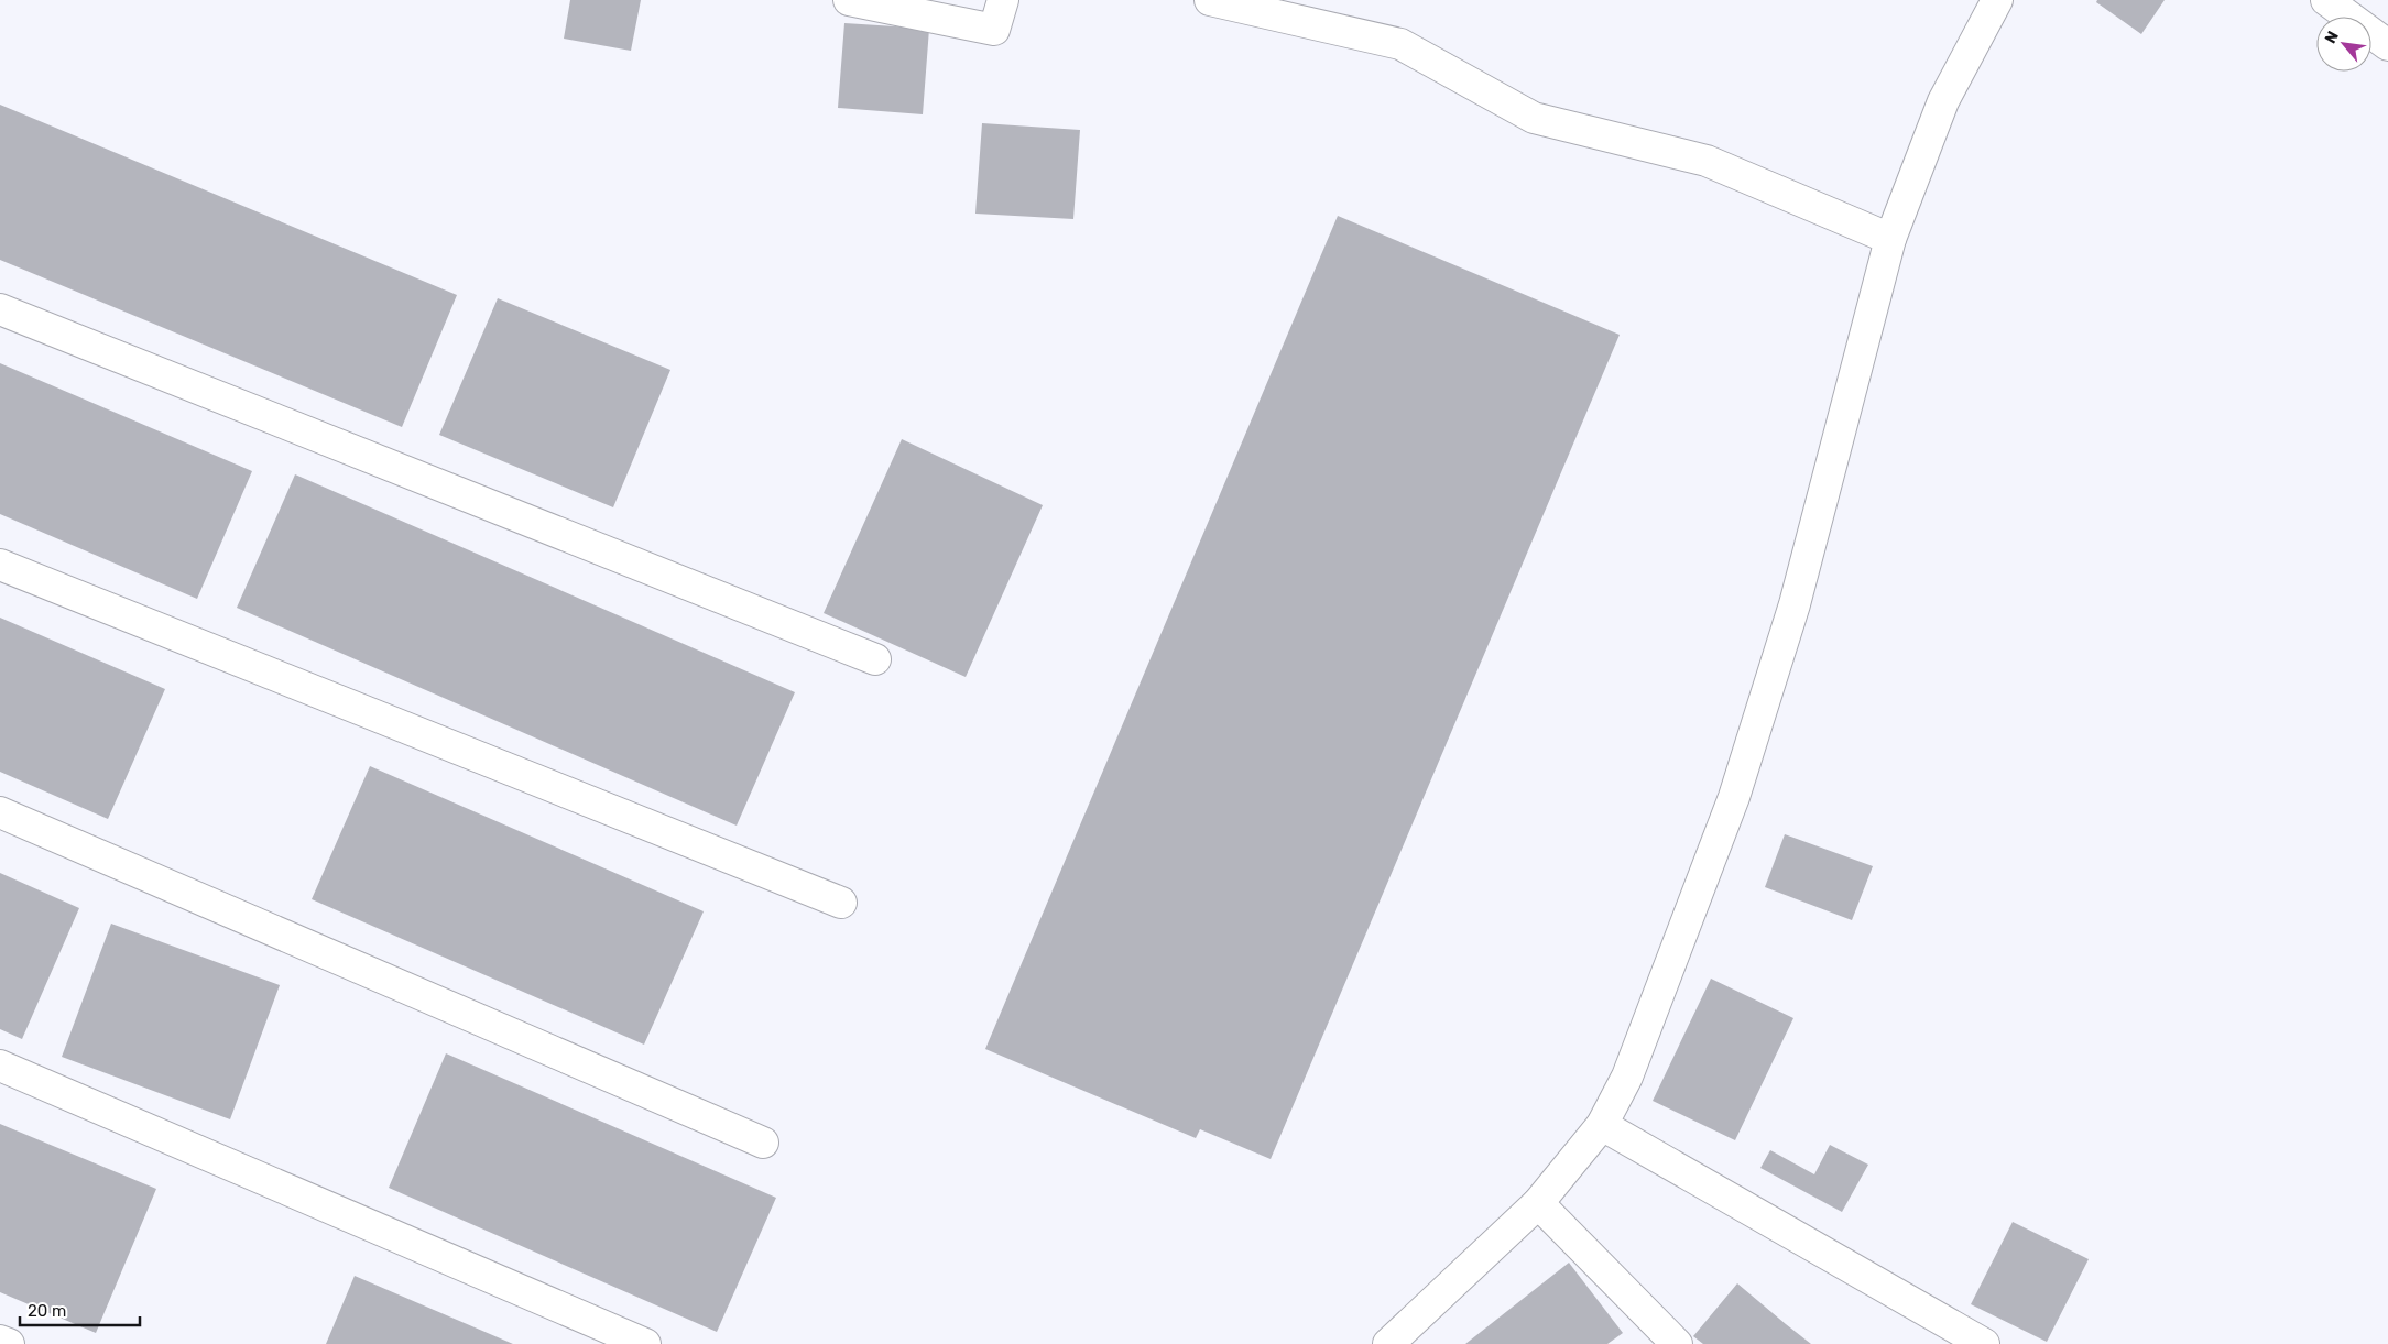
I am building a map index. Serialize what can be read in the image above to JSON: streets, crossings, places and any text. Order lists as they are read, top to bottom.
{
  "scale_bar": "20 m",
  "north": "top left"
}
